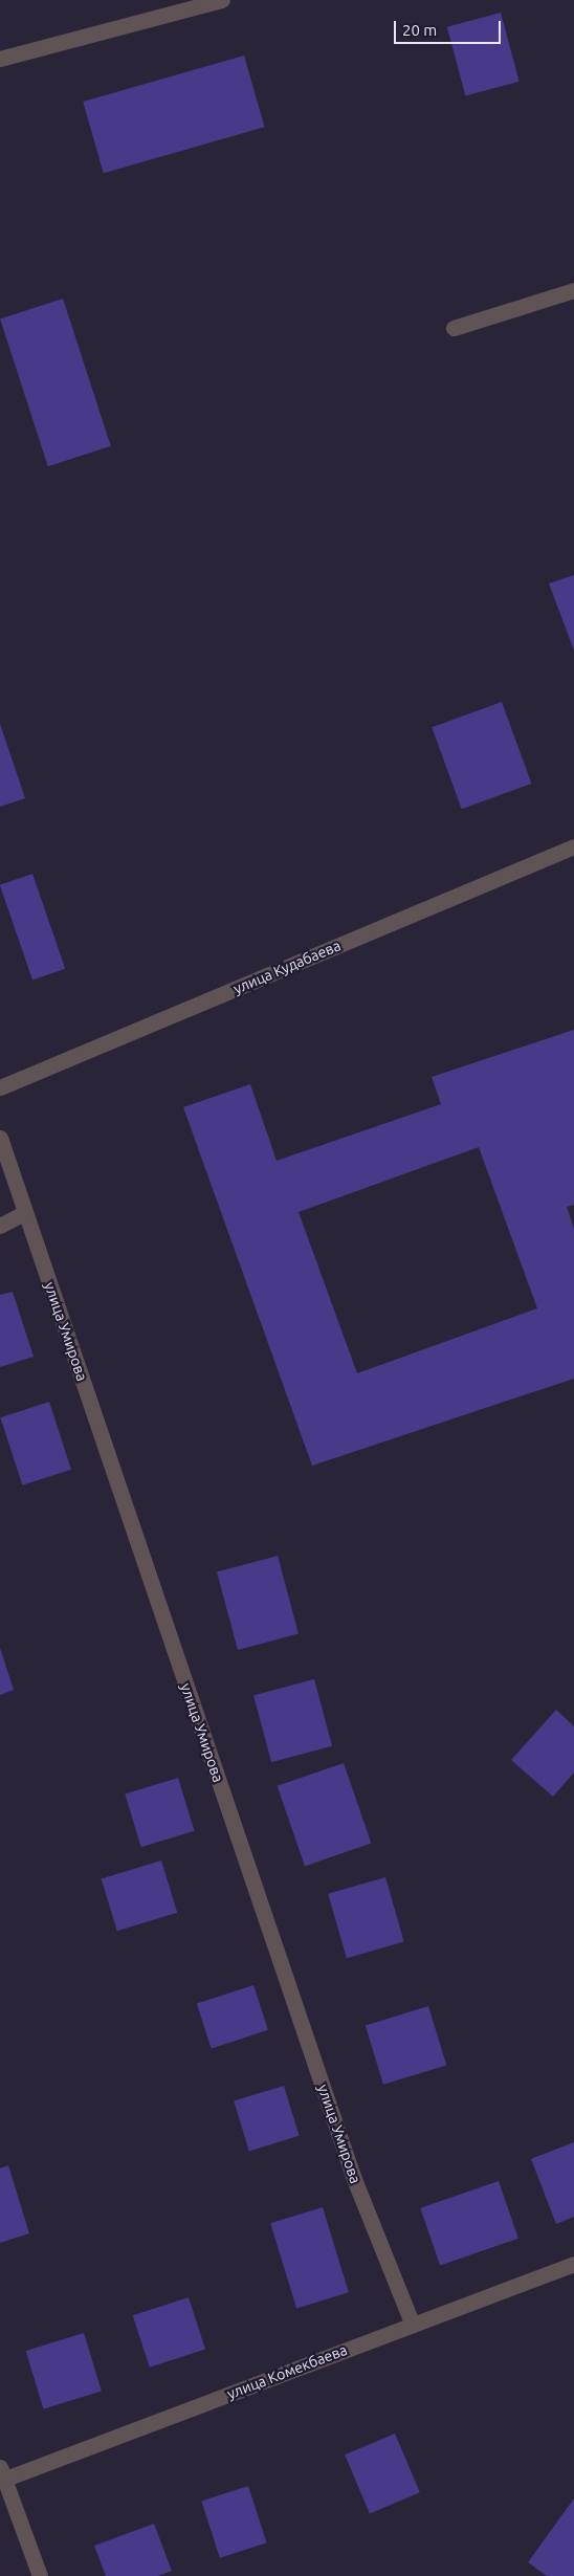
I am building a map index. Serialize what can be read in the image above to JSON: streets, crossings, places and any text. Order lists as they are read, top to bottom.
{
  "streets": {
    "street": ["улица Кудабаева", "улица Умирова", "улица Комекбаева"]
  },
  "crossings": [
    ["улица Умирова", "улица Комекбаева"]
  ],
  "scale_bar": "20 m"
}
